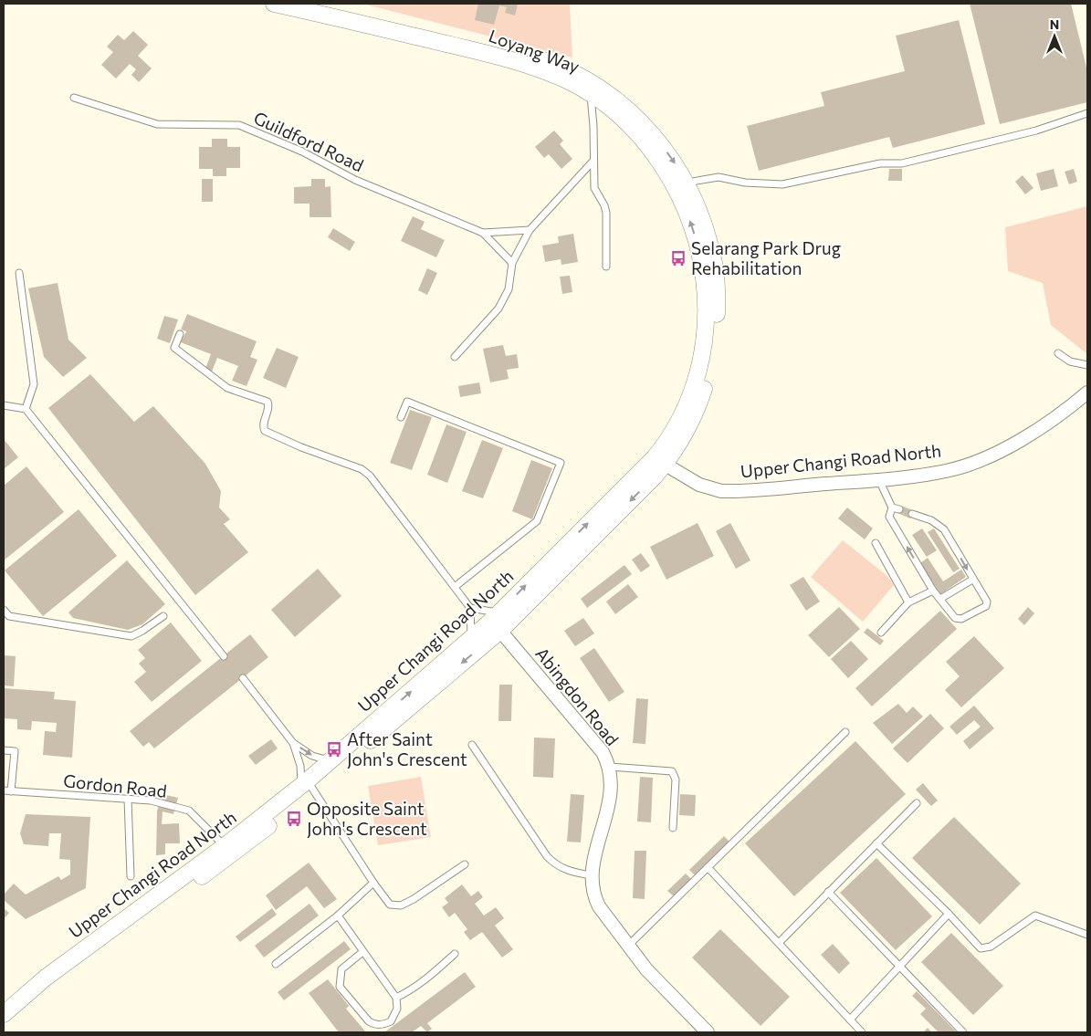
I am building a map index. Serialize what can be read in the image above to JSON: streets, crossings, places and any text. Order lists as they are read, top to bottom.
{
  "streets": {
    "street": ["Loyang Way", "Upper Changi Road North", "Abingdon Road"],
    "lane": ["Guildford Road", "Gordon Road"]
  },
  "crossings": [
    ["Loyang Way", "Upper Changi Road North"],
    ["Upper Changi Road North", "Abingdon Road"],
    ["Upper Changi Road North", "Gordon Road"]
  ],
  "places": {
    "bus stop": ["Selarang Park Drug Rehabilitation", "After Saint John's Crescent", "Opposite Saint John's Crescent"]
  },
  "north": "top"
}
